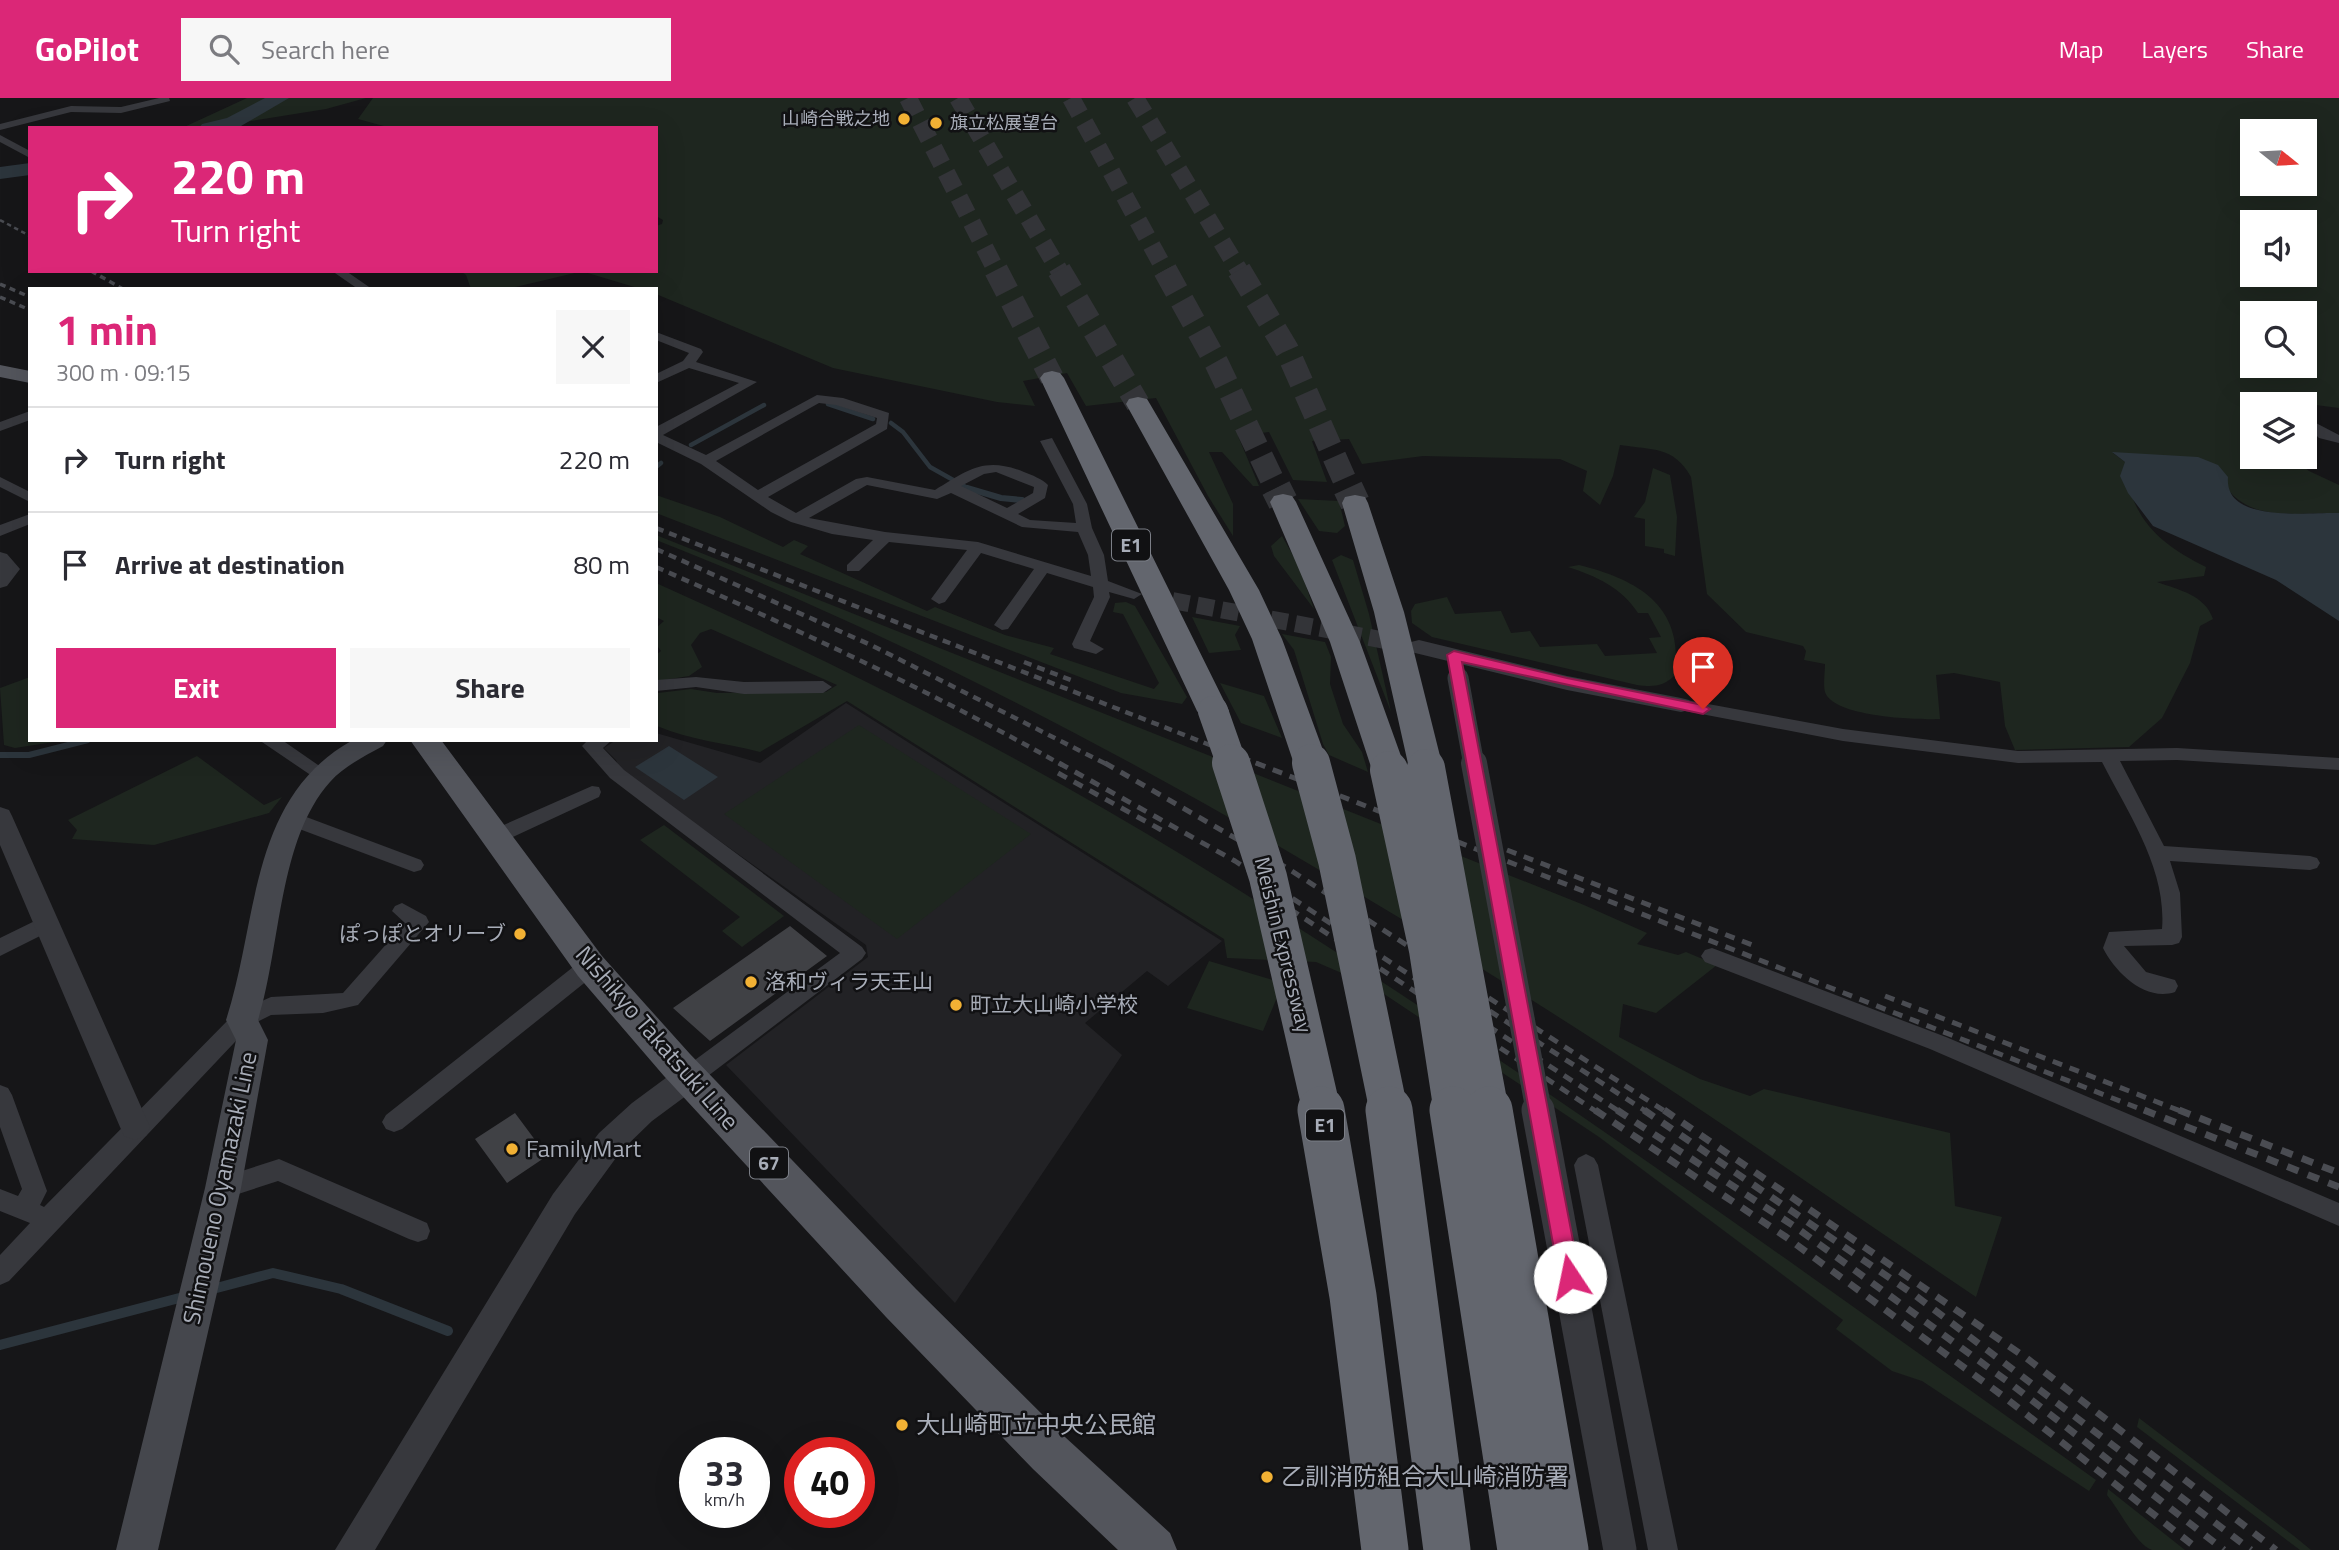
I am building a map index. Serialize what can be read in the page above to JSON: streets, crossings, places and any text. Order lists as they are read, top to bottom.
{
  "streets": {
    "highway": ["E1", "Meishin Expressway"],
    "main road": ["Nishikyo Takatsuki Line", "67", "Shimoueno Oyamazaki Line"]
  },
  "places": [
    "山崎合戦之地",
    "旗立松展望台",
    "ぽっぽとオリーブ",
    "洛和ヴィラ天王山",
    "町立大山崎小学校",
    "FamilyMart",
    "大山崎町立中央公民館",
    "乙訓消防組合大山崎消防署"
  ],
  "north": "right",
  "page": {
    "header": "GoPilot",
    "search": "Search here",
    "nav": ["Map", "Layers", "Share"],
    "turn": ["220 m", "Turn right"],
    "heading": ["1 min", "300 m · 09:15"],
    "list": [
      {
        "name": "Turn right",
        "value": "220 m"
      },
      {
        "name": "Arrive at destination",
        "value": "80 m"
      }
    ],
    "buttons": ["Exit", "Share"],
    "speed": "33 km/h",
    "limit": "40"
  }
}
